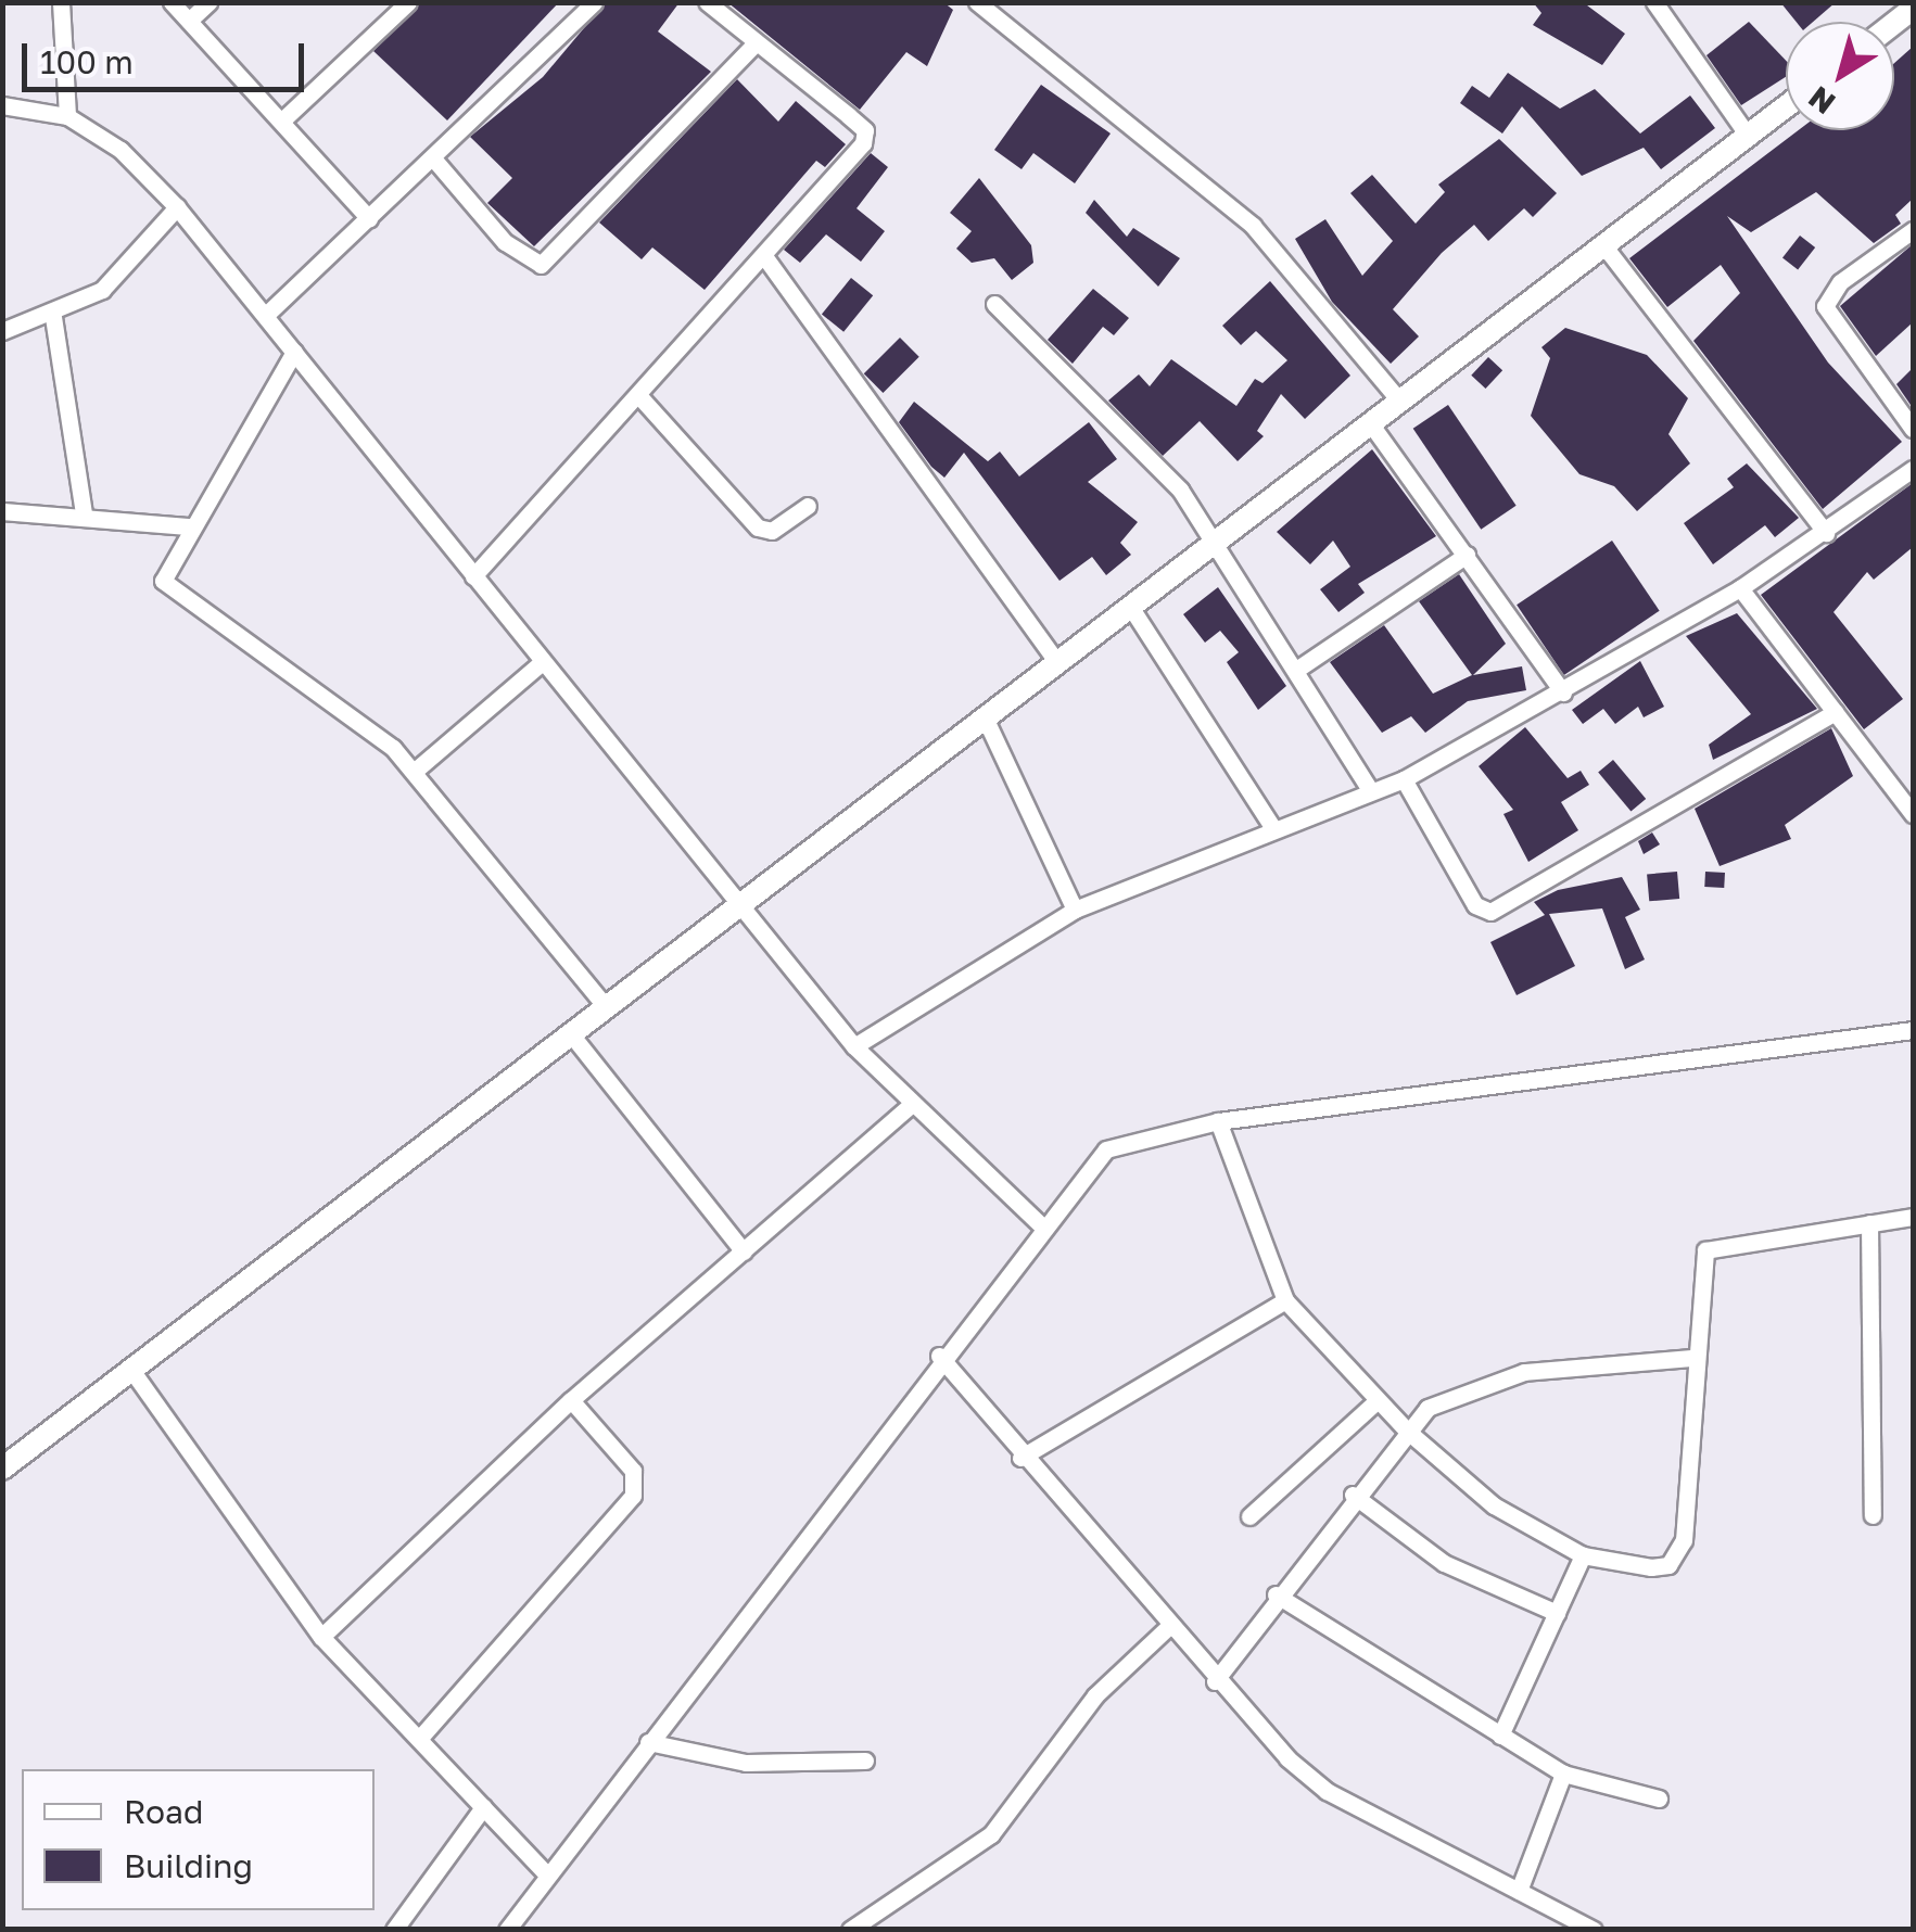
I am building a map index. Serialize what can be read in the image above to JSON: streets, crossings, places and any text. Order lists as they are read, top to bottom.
{
  "legend": ["Road", "Building"],
  "scale_bar": "100 m",
  "north": "bottom left"
}
